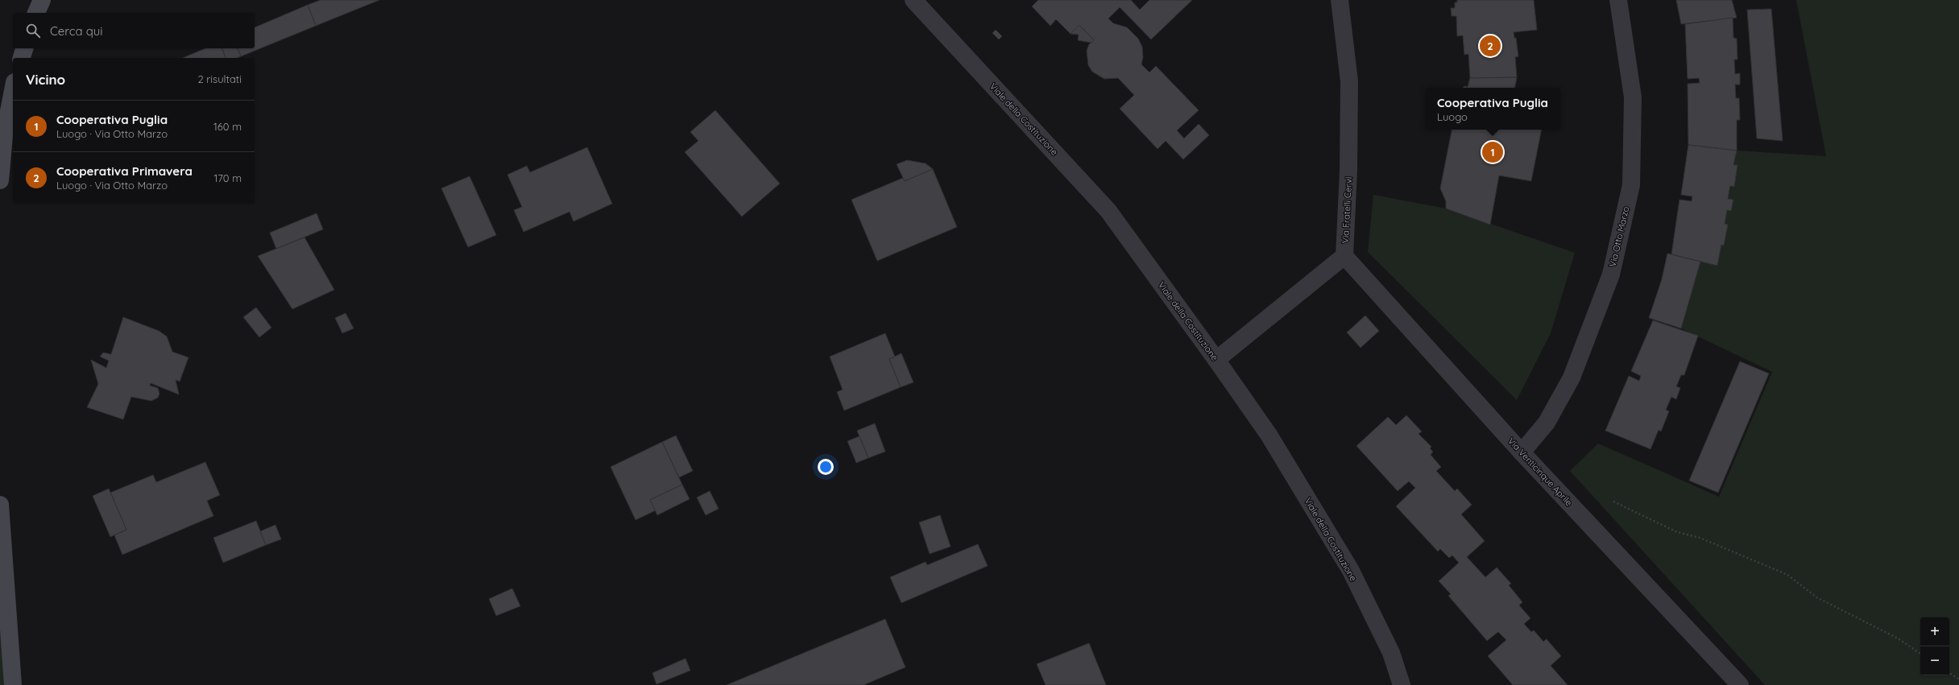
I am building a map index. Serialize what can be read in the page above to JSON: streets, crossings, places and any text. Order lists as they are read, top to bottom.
{
  "streets": {
    "street": [
      "Viale della Costituzione",
      "Via Fratelli Cervi",
      "Via Otto Marzo",
      "Via Venticinque Aprile"
    ]
  },
  "crossings": [
    ["Viale della Costituzione", "Via Fratelli Cervi"],
    ["Via Fratelli Cervi", "Via Venticinque Aprile"],
    ["Via Otto Marzo", "Via Venticinque Aprile"]
  ],
  "page": {
    "search": "Cerca qui",
    "pins": ["2", "1"],
    "heading": ["Vicino", "2 risultati"],
    "popup": ["Cooperativa Puglia", "Luogo"],
    "list": [
      {
        "mark": "1",
        "name": "Cooperativa Puglia",
        "note": "Luogo · Via Otto Marzo",
        "value": "160 m"
      },
      {
        "mark": "2",
        "name": "Cooperativa Primavera",
        "note": "Luogo · Via Otto Marzo",
        "value": "170 m"
      }
    ],
    "map_buttons": ["+", "−"]
  }
}
